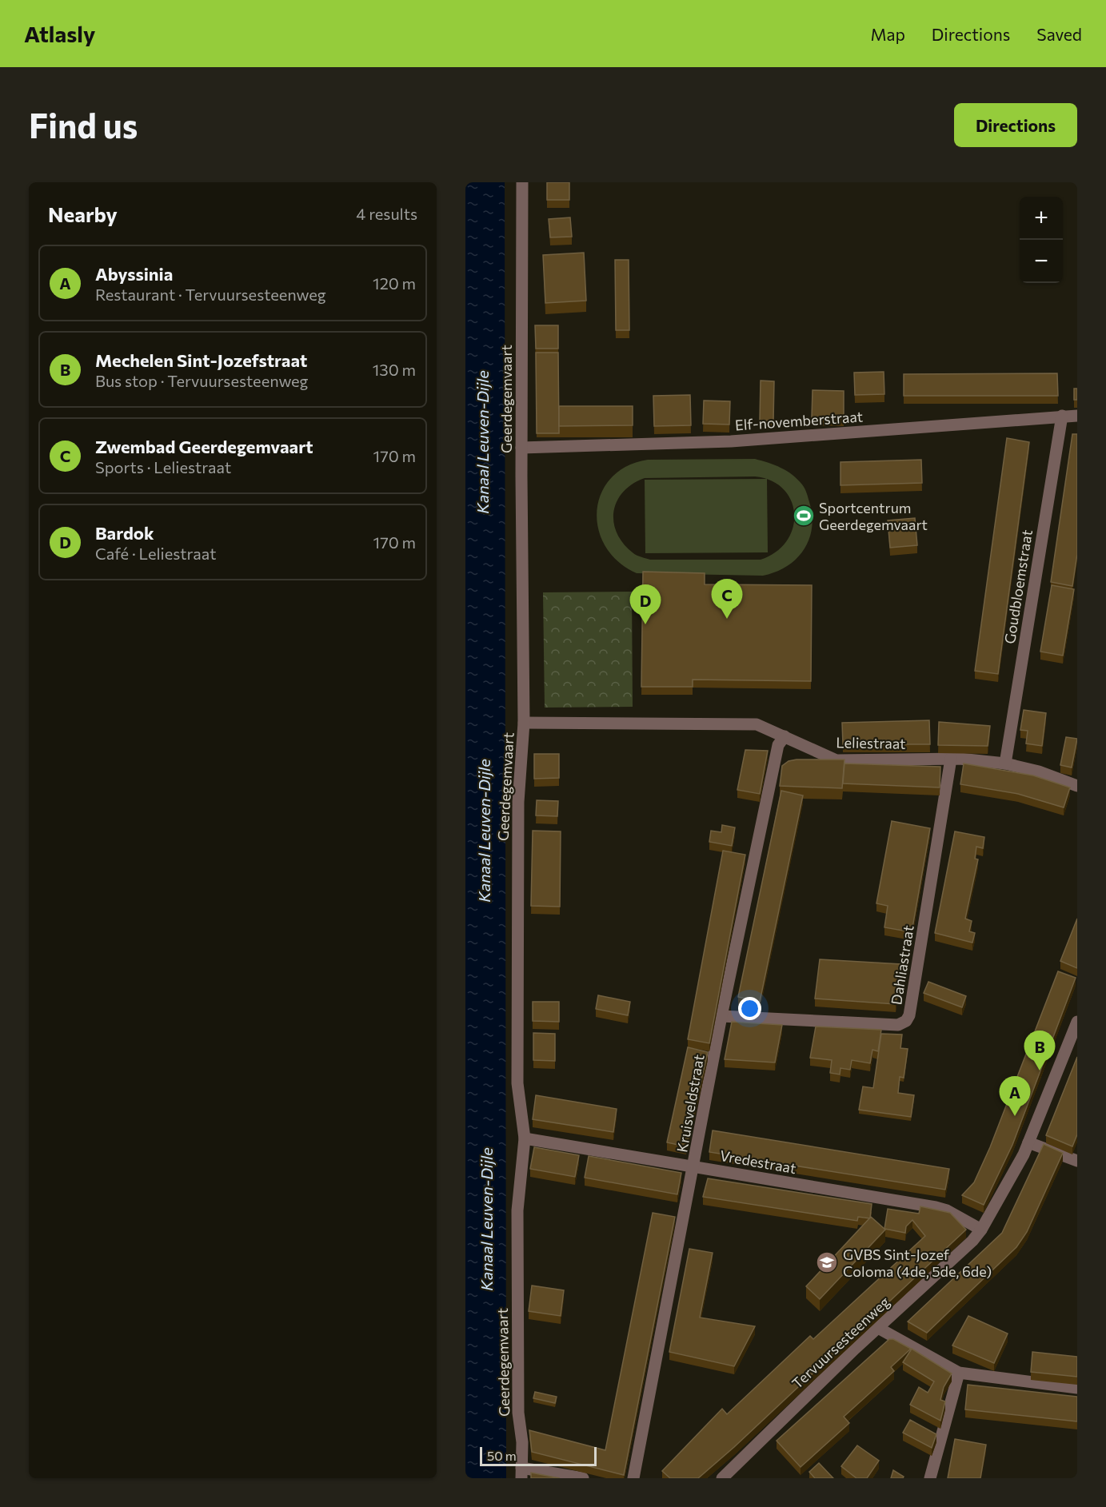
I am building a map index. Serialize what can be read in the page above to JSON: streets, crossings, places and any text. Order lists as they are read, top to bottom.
{
  "streets": {
    "street": [
      "Geerdegemvaart",
      "Elf-novemberstraat",
      "Goudbloemstraat",
      "Leliestraat",
      "Dahliastraat",
      "Kruisveldstraat",
      "Vredestraat",
      "Tervuursesteenweg"
    ]
  },
  "crossings": [
    ["Geerdegemvaart", "Elf-novemberstraat"],
    ["Geerdegemvaart", "Leliestraat"],
    ["Geerdegemvaart", "Vredestraat"],
    ["Elf-novemberstraat", "Goudbloemstraat"],
    ["Goudbloemstraat", "Leliestraat"],
    ["Leliestraat", "Dahliastraat"],
    ["Leliestraat", "Kruisveldstraat"],
    ["Dahliastraat", "Kruisveldstraat"],
    ["Kruisveldstraat", "Vredestraat"],
    ["Vredestraat", "Tervuursesteenweg"]
  ],
  "water": ["Kanaal Leuven-Dijle"],
  "places": {
    "sports": ["Sportcentrum Geerdegemvaart"],
    "school or university": ["GVBS Sint-Jozef Coloma (4de, 5de, 6de)"]
  },
  "scale_bar": "50 m",
  "page": {
    "header": "Atlasly",
    "nav": ["Map", "Directions", "Saved"],
    "buttons": "Directions",
    "title": "Find us",
    "heading": ["Nearby", "4 results"],
    "map_buttons": ["+", "−"],
    "list": [
      {
        "mark": "A",
        "name": "Abyssinia",
        "note": "Restaurant · Tervuursesteenweg",
        "value": "120 m"
      },
      {
        "mark": "B",
        "name": "Mechelen Sint-Jozefstraat",
        "note": "Bus stop · Tervuursesteenweg",
        "value": "130 m"
      },
      {
        "mark": "C",
        "name": "Zwembad Geerdegemvaart",
        "note": "Sports · Leliestraat",
        "value": "170 m"
      },
      {
        "mark": "D",
        "name": "Bardok",
        "note": "Café · Leliestraat",
        "value": "170 m"
      }
    ],
    "pins": [
      "C",
      "D",
      "B",
      "A"
    ],
    "scale": "50 m"
  }
}
